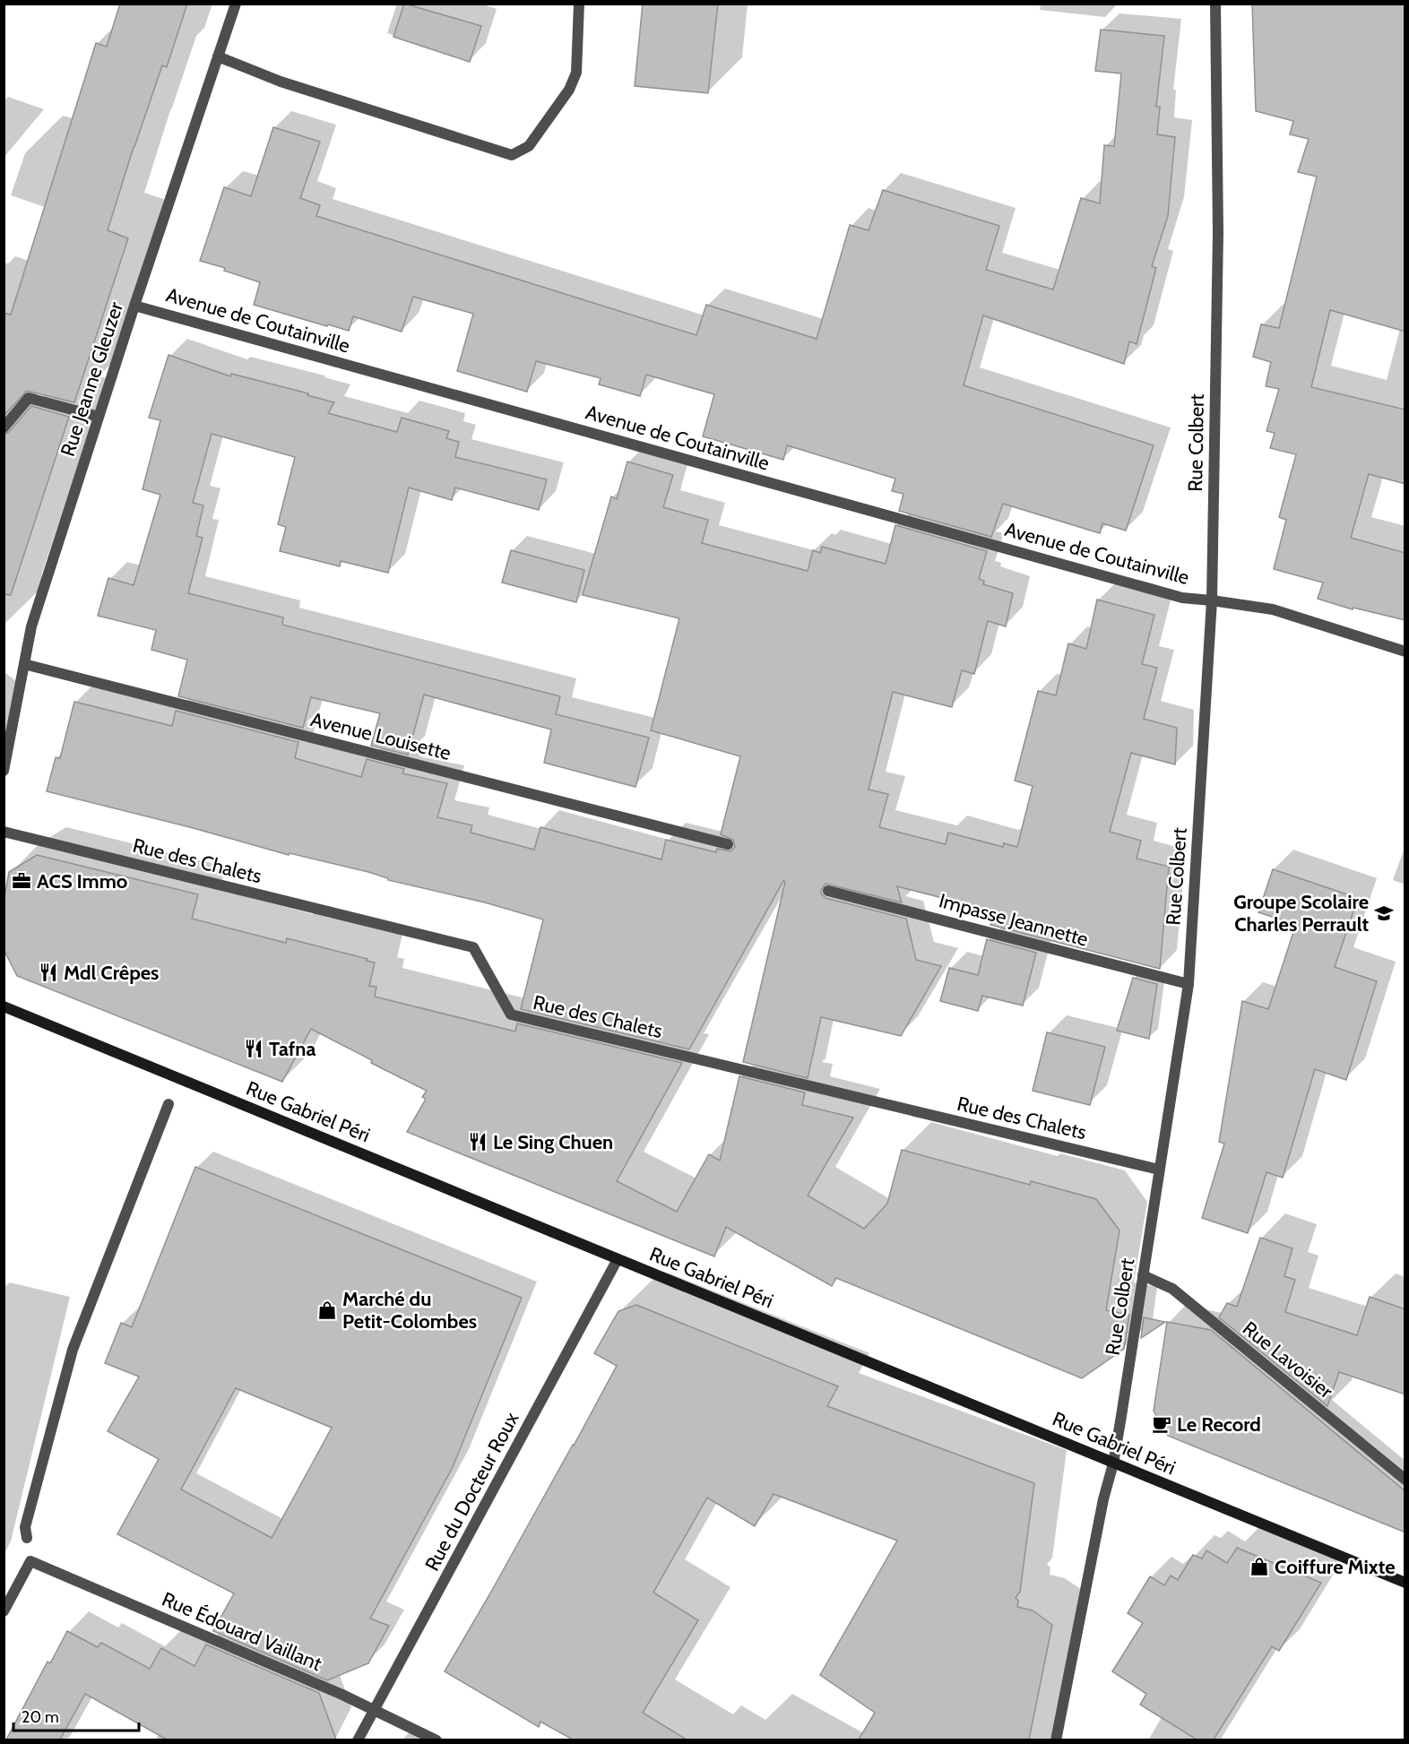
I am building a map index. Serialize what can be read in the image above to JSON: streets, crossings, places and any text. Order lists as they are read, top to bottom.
{
  "streets": {
    "main road": ["Rue Gabriel Péri"],
    "street": [
      "Avenue de Coutainville",
      "Rue Jeanne Gleuzer",
      "Rue Colbert",
      "Avenue Louisette",
      "Rue des Chalets",
      "Impasse Jeannette",
      "Rue Lavoisier",
      "Rue du Docteur Roux",
      "Rue Édouard Vaillant"
    ]
  },
  "crossings": [
    ["Avenue de Coutainville", "Rue Jeanne Gleuzer"],
    ["Avenue de Coutainville", "Rue Colbert"],
    ["Rue Jeanne Gleuzer", "Avenue Louisette"],
    ["Rue Colbert", "Rue des Chalets"],
    ["Rue Colbert", "Impasse Jeannette"],
    ["Rue Colbert", "Rue Gabriel Péri"],
    ["Rue Colbert", "Rue Lavoisier"],
    ["Rue Gabriel Péri", "Rue du Docteur Roux"],
    ["Rue du Docteur Roux", "Rue Édouard Vaillant"]
  ],
  "places": {
    "office": ["ACS Immo"],
    "school or university": ["Groupe Scolaire Charles Perrault"],
    "restaurant": ["Mdl Crêpes", "Tafna", "Le Sing Chuen"],
    "shop": ["Marché du Petit-Colombes", "Coiffure Mixte"],
    "cafe": ["Le Record"]
  },
  "scale_bar": "20 m"
}
